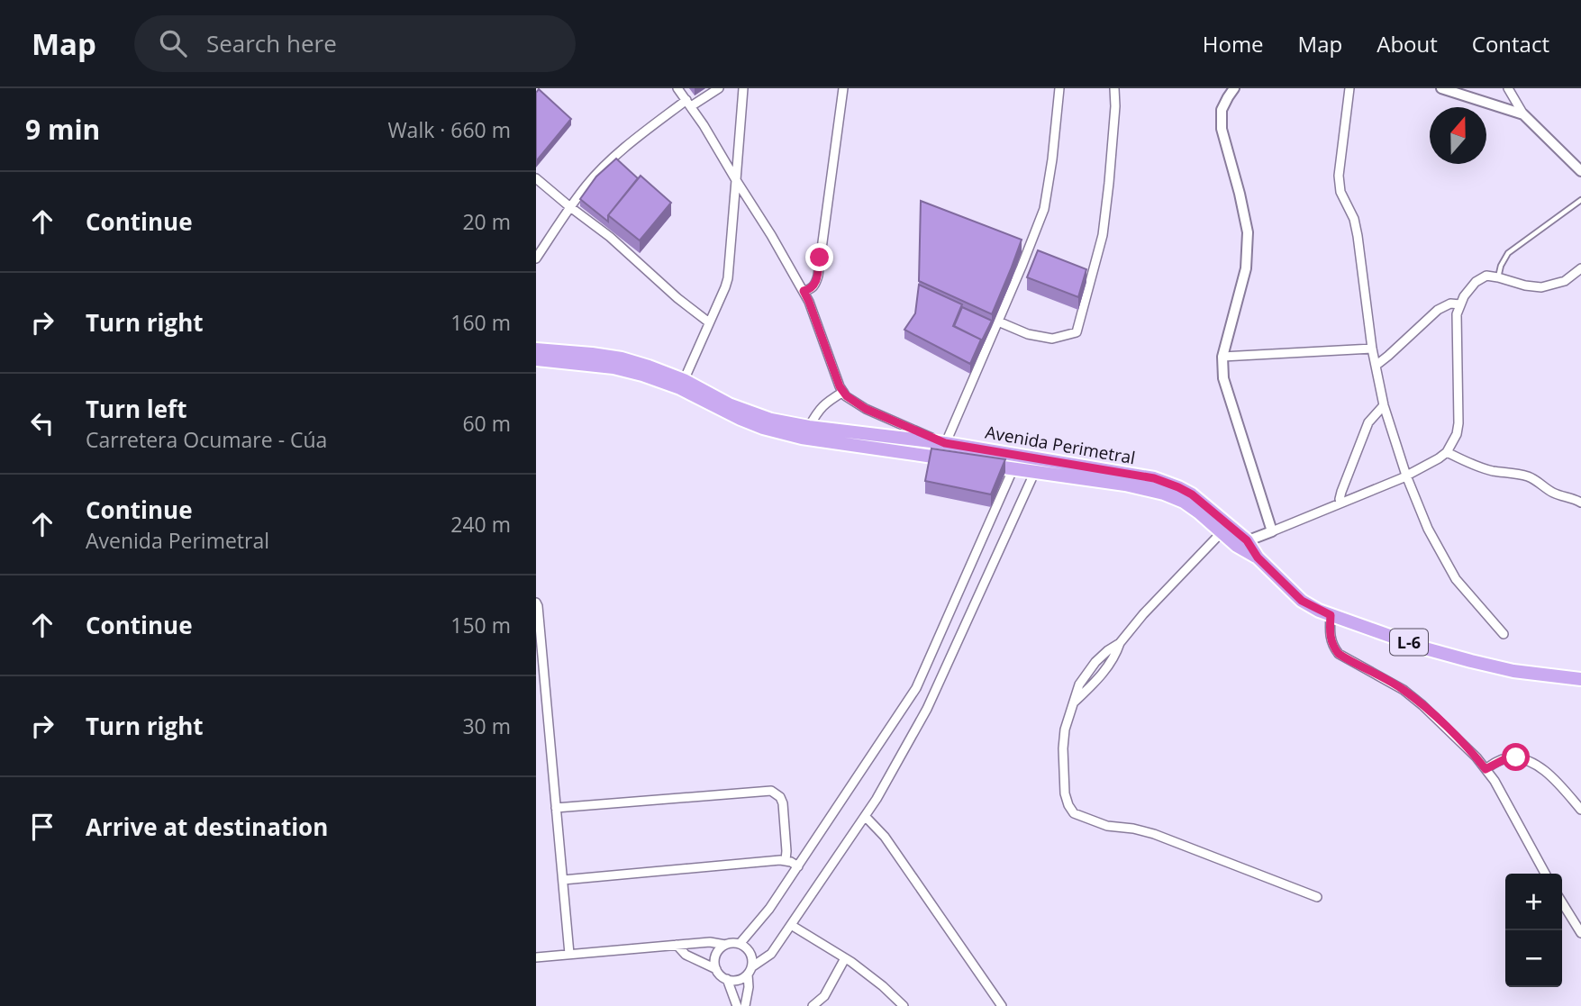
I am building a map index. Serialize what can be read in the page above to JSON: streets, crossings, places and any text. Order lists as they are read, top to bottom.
{
  "streets": {
    "main road": ["Avenida Perimetral", "L-6"]
  },
  "crossings": [
    ["Avenida Perimetral", "L-6"]
  ],
  "north": "top",
  "page": {
    "header": "Map",
    "search": "Search here",
    "nav": [
      "Home",
      "Map",
      "About",
      "Contact"
    ],
    "heading": ["9 min", "Walk · 660 m"],
    "list": [
      ["Continue", "20 m"],
      ["Turn right", "160 m"],
      ["Turn left", "Carretera Ocumare - Cúa", "60 m"],
      ["Continue", "Avenida Perimetral", "240 m"],
      ["Continue", "150 m"],
      ["Turn right", "30 m"],
      "Arrive at destination"
    ],
    "map_buttons": ["+", "−"]
  }
}
